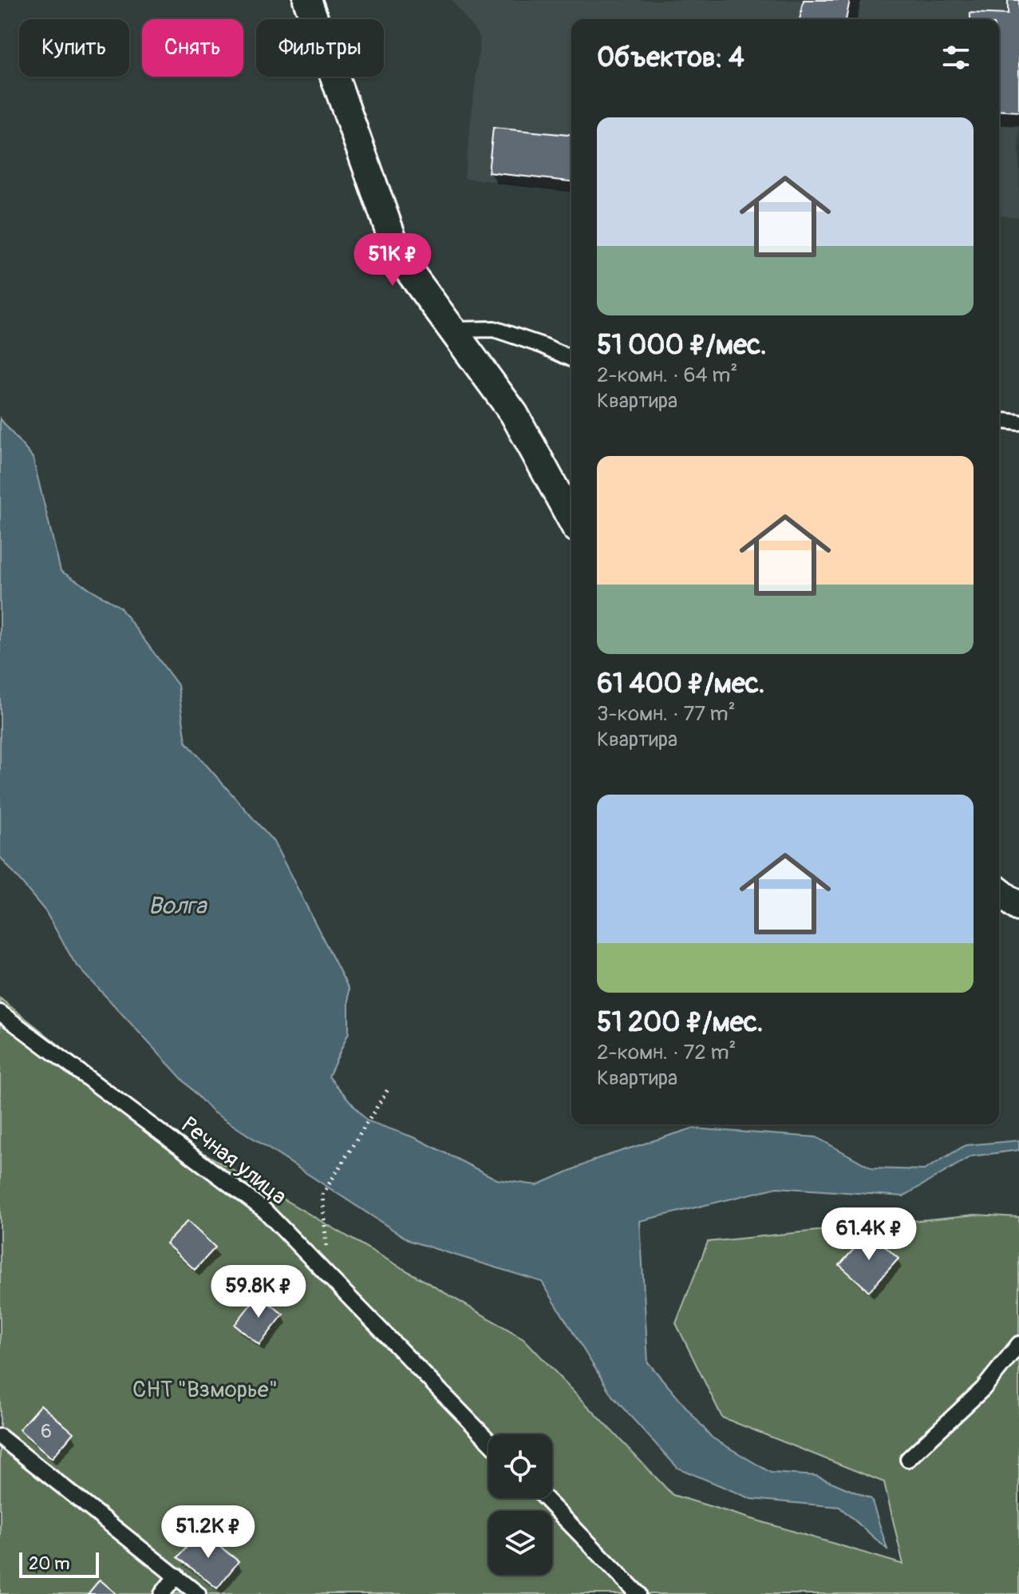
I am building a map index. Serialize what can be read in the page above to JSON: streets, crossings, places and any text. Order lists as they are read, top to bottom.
{
  "streets": {
    "lane": ["Речная улица"]
  },
  "water": ["Волга"],
  "parks": ["СНТ \"Взморье\""],
  "house_numbers": ["6"],
  "scale_bar": "20 m",
  "page": {
    "chip": ["Купить", "Снять", "Фильтры"],
    "heading": "Объектов: 4",
    "list": [
      {
        "name": "51 000 ₽/мес.",
        "note": "2-комн. · 64 m² · Квартира"
      },
      {
        "name": "61 400 ₽/мес.",
        "note": "3-комн. · 77 m² · Квартира"
      },
      {
        "name": "51 200 ₽/мес.",
        "note": "2-комн. · 72 m² · Квартира"
      }
    ],
    "price": [
      "51K ₽",
      "61.4K ₽",
      "59.8K ₽",
      "51.2K ₽"
    ],
    "scale": "20 m"
  }
}
